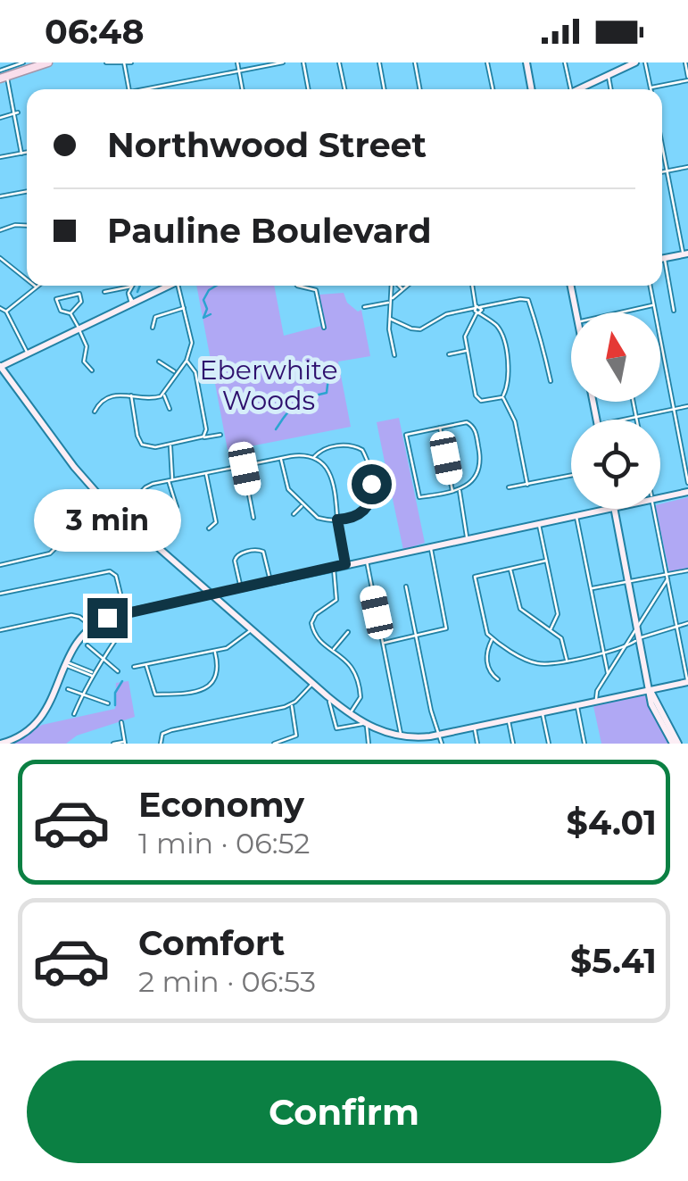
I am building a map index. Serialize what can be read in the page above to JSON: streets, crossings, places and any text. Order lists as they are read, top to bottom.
{
  "parks": ["Eberwhite Woods"],
  "north": "top",
  "page": {
    "status": "06:48",
    "banner": ["Northwood Street", "Pauline Boulevard"],
    "bubble": "3 min",
    "list": [
      {
        "name": "Economy",
        "note": "1 min · 06:52",
        "value": "$4.01"
      },
      {
        "name": "Comfort",
        "note": "2 min · 06:53",
        "value": "$5.41"
      }
    ],
    "buttons": "Confirm"
  }
}
